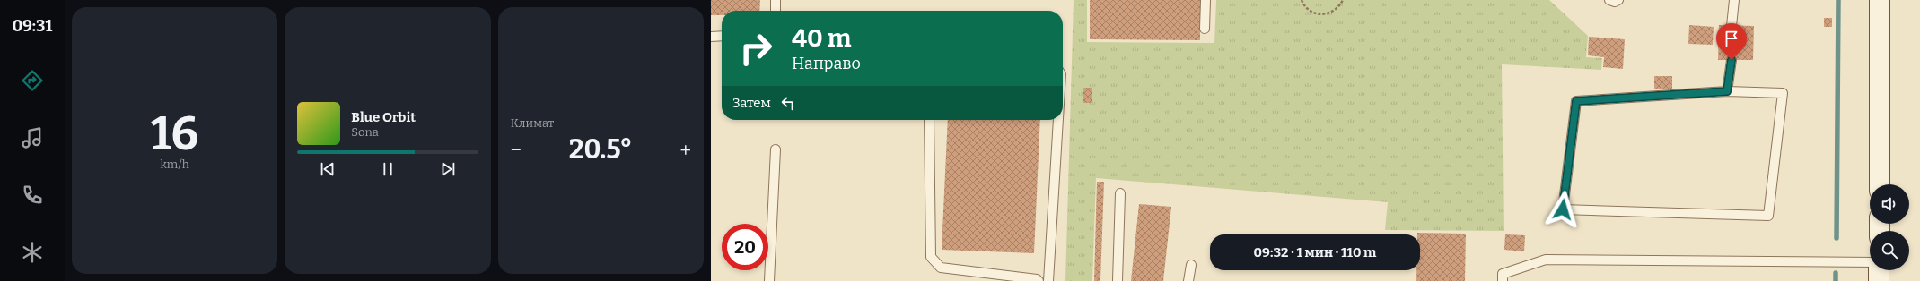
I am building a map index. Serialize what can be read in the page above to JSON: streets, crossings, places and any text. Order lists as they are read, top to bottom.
{
  "page": {
    "tabs": "09:31",
    "tile": [
      ["16", "km/h"],
      "Климат"
    ],
    "turn": ["40 m", "Направо"],
    "then": "Затем",
    "song": ["Blue Orbit", "Sona"],
    "heat": ["−", "20.5°", "+"],
    "limit": "20",
    "trip": "09:32 · 1 мин · 110 m"
  }
}
